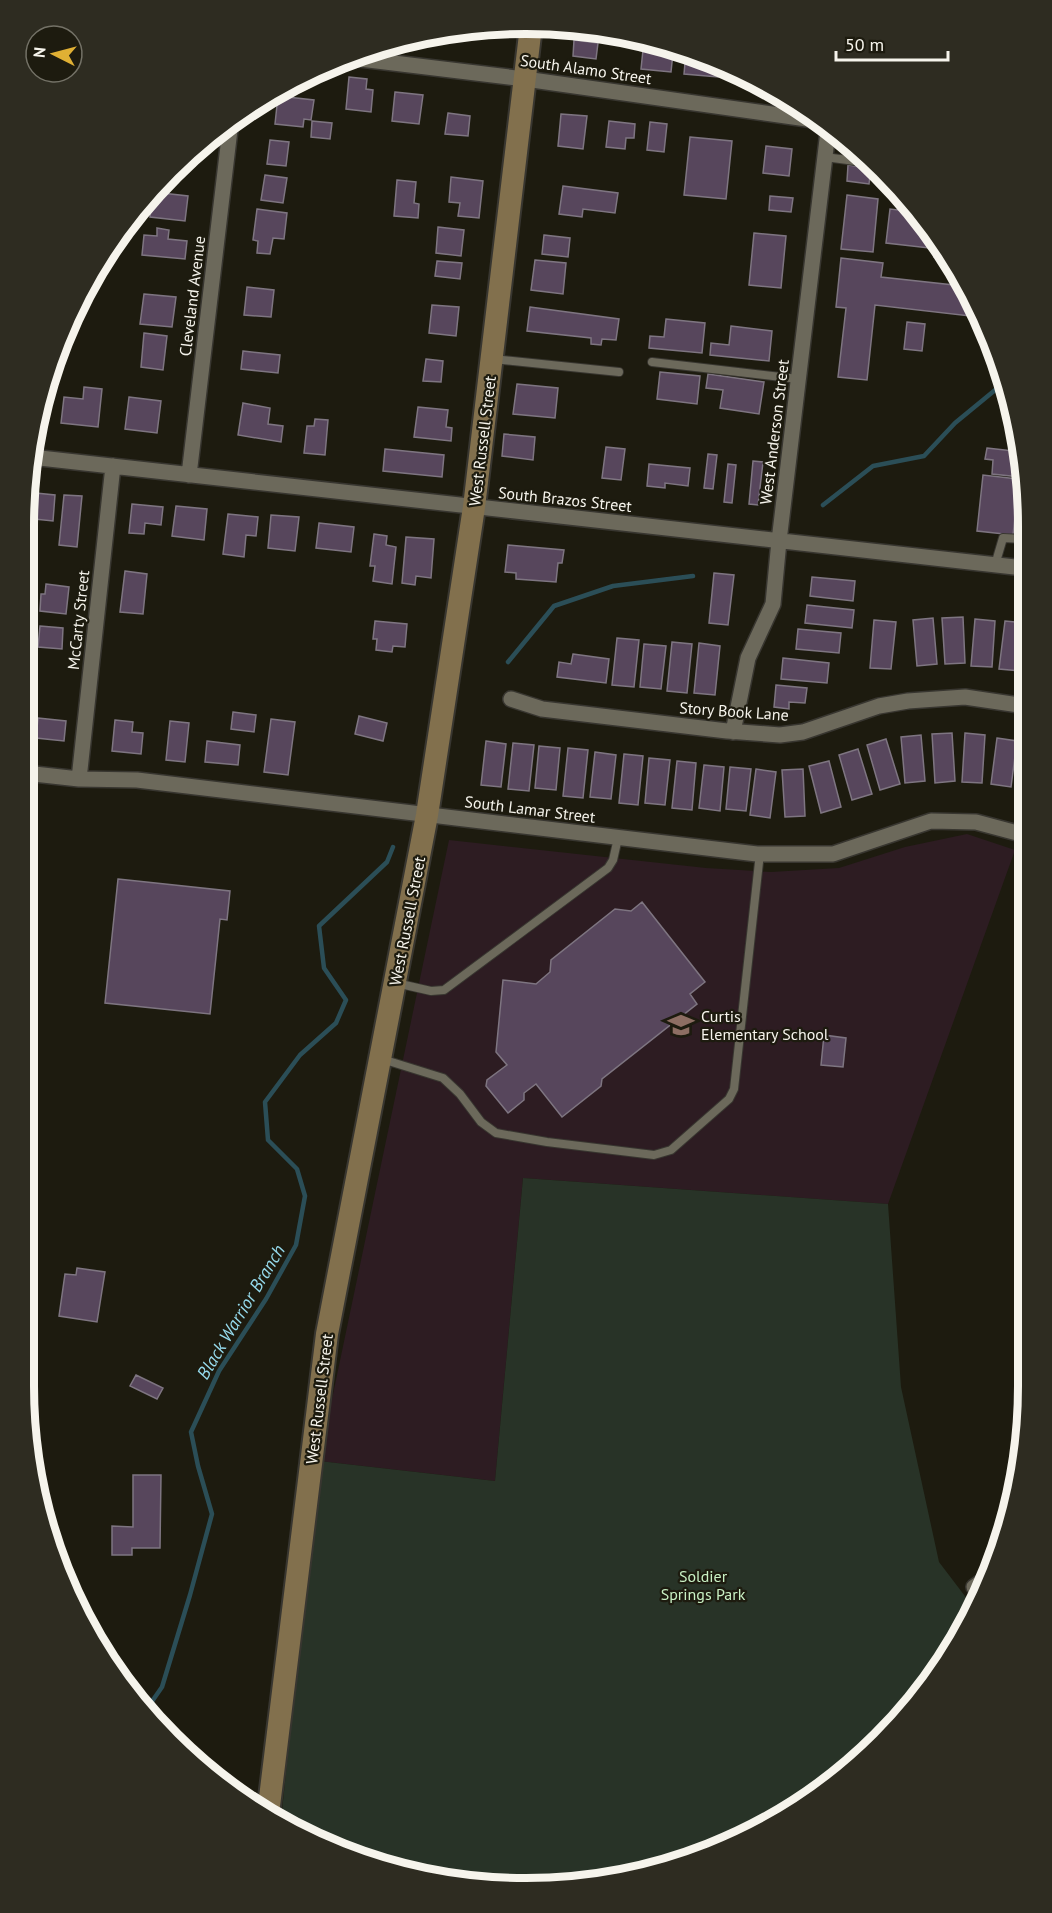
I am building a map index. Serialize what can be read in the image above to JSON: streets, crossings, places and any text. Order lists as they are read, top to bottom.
{
  "streets": {
    "street": [
      "South Alamo Street",
      "Cleveland Avenue",
      "West Anderson Street",
      "West Russell Street",
      "South Brazos Street",
      "McCarty Street",
      "Story Book Lane",
      "South Lamar Street"
    ]
  },
  "crossings": [
    ["South Alamo Street", "West Russell Street"],
    ["Cleveland Avenue", "South Brazos Street"],
    ["West Anderson Street", "South Brazos Street"],
    ["West Anderson Street", "Story Book Lane"],
    ["West Russell Street", "South Brazos Street"],
    ["West Russell Street", "South Lamar Street"],
    ["South Brazos Street", "McCarty Street"],
    ["McCarty Street", "South Lamar Street"]
  ],
  "water": ["Black Warrior Branch"],
  "parks": ["Soldier Springs Park"],
  "places": {
    "school or university": ["Curtis Elementary School"]
  },
  "scale_bar": "50 m",
  "north": "left"
}
